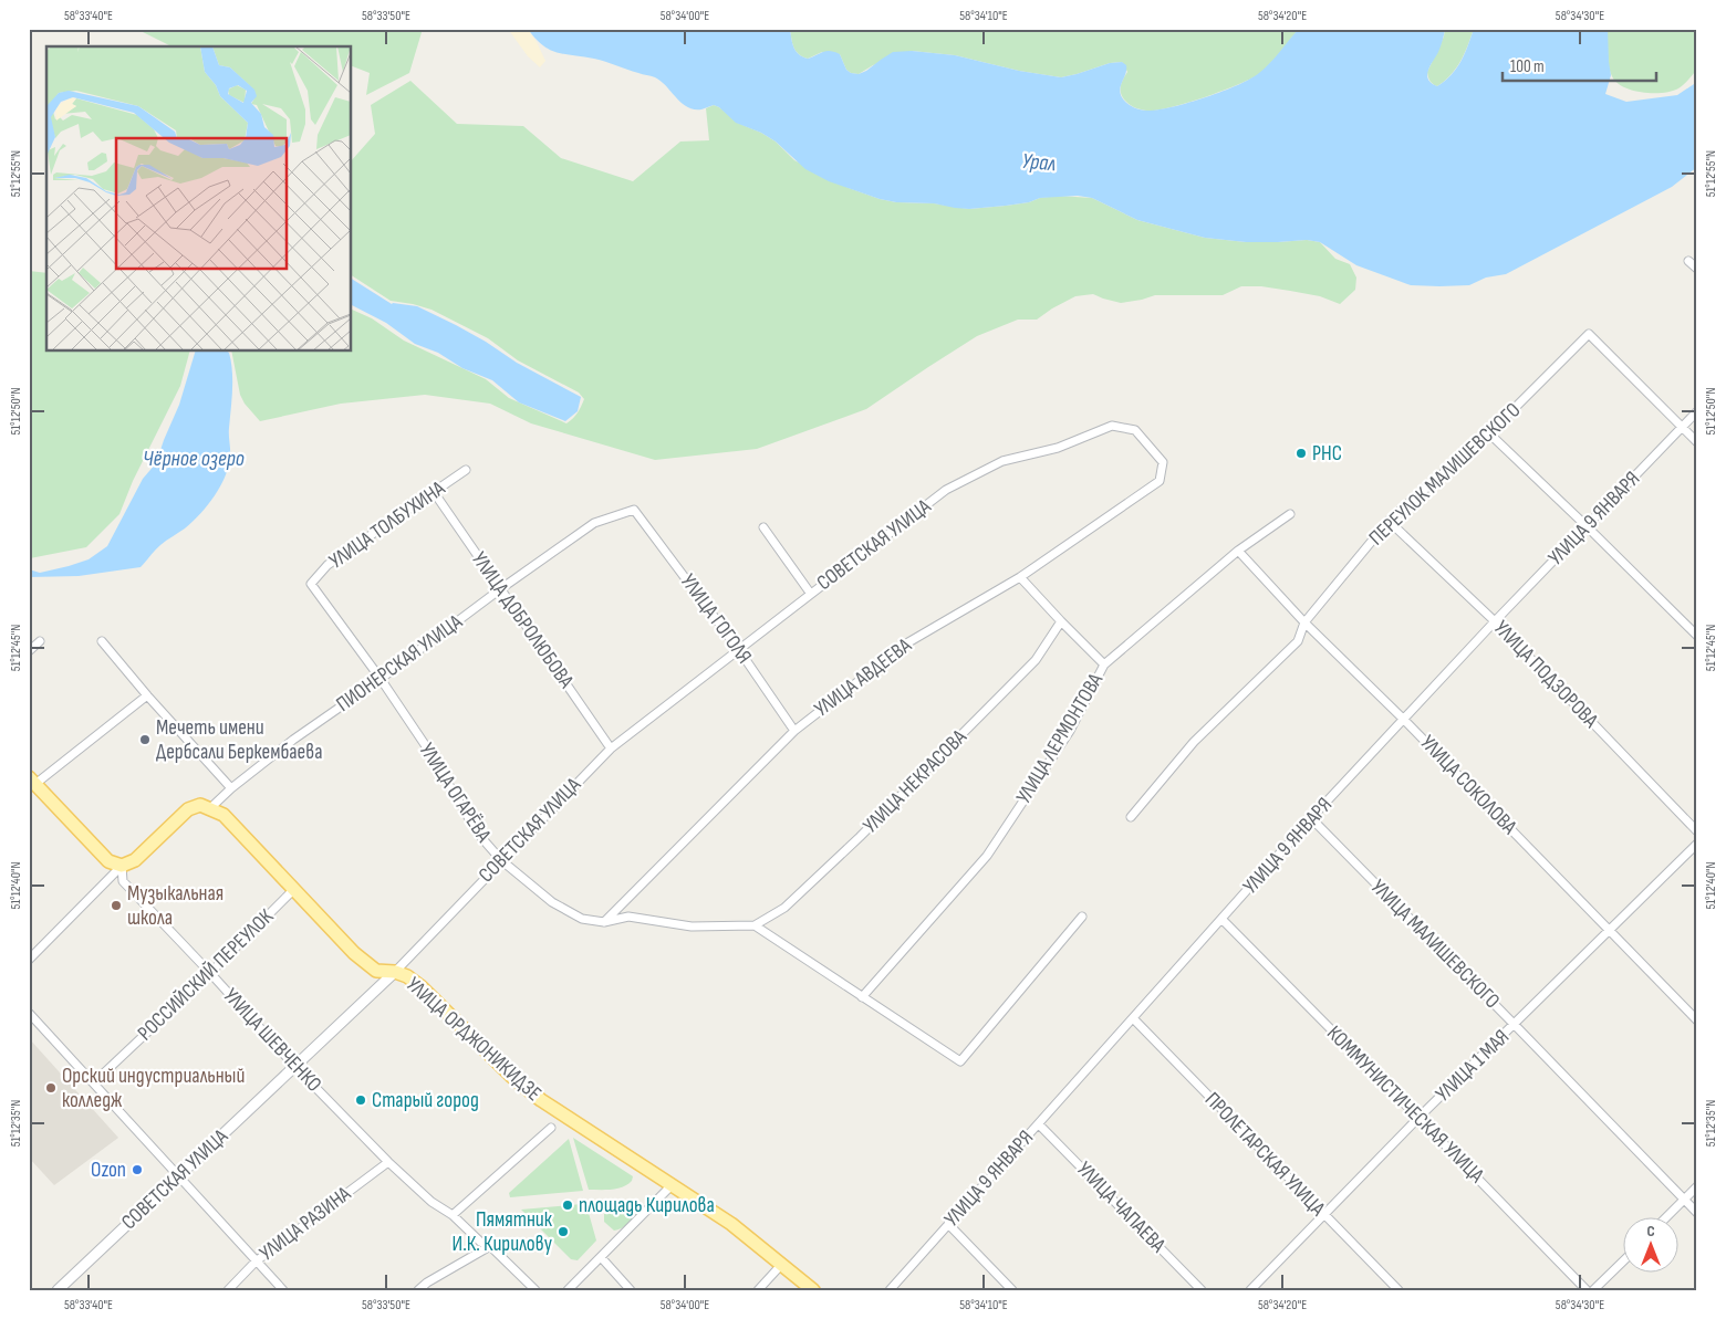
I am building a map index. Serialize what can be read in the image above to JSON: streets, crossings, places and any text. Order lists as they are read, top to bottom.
{
  "streets": {
    "main road": ["УЛИЦА ОРДЖОНИКИДЗЕ"],
    "street": [
      "ПЕРЕУЛОК МАЛИШЕВСКОГО",
      "УЛИЦА 9 ЯНВАРЯ",
      "УЛИЦА ТОЛБУХИНА",
      "СОВЕТСКАЯ УЛИЦА",
      "УЛИЦА ГОГОЛЯ",
      "УЛИЦА ДОБРОЛЮБОВА",
      "ПИОНЕРСКАЯ УЛИЦА",
      "УЛИЦА ПОДЗОРОВА",
      "УЛИЦА АВДЕЕВА",
      "УЛИЦА ЛЕРМОНТОВА",
      "УЛИЦА НЕКРАСОВА",
      "УЛИЦА СОКОЛОВА",
      "УЛИЦА ОГАРЁВА",
      "УЛИЦА МАЛИШЕВСКОГО",
      "РОССИЙСКИЙ ПЕРЕУЛОК",
      "УЛИЦА ШЕВЧЕНКО",
      "УЛИЦА 1 МАЯ",
      "КОММУНИСТИЧЕСКАЯ УЛИЦА",
      "ПРОЛЕТАРСКАЯ УЛИЦА",
      "УЛИЦА ЧАПАЕВА",
      "УЛИЦА РАЗИНА"
    ]
  },
  "crossings": [
    ["ПЕРЕУЛОК МАЛИШЕВСКОГО", "УЛИЦА 9 ЯНВАРЯ"],
    ["ПЕРЕУЛОК МАЛИШЕВСКОГО", "УЛИЦА ПОДЗОРОВА"],
    ["ПЕРЕУЛОК МАЛИШЕВСКОГО", "УЛИЦА СОКОЛОВА"],
    ["УЛИЦА 9 ЯНВАРЯ", "УЛИЦА ПОДЗОРОВА"],
    ["УЛИЦА 9 ЯНВАРЯ", "УЛИЦА СОКОЛОВА"],
    ["УЛИЦА 9 ЯНВАРЯ", "УЛИЦА МАЛИШЕВСКОГО"],
    ["УЛИЦА 9 ЯНВАРЯ", "КОММУНИСТИЧЕСКАЯ УЛИЦА"],
    ["УЛИЦА 9 ЯНВАРЯ", "ПРОЛЕТАРСКАЯ УЛИЦА"],
    ["УЛИЦА 9 ЯНВАРЯ", "УЛИЦА ЧАПАЕВА"],
    ["УЛИЦА ТОЛБУХИНА", "УЛИЦА ДОБРОЛЮБОВА"],
    ["УЛИЦА ТОЛБУХИНА", "УЛИЦА ОГАРЁВА"],
    ["СОВЕТСКАЯ УЛИЦА", "УЛИЦА ГОГОЛЯ"],
    ["СОВЕТСКАЯ УЛИЦА", "УЛИЦА ДОБРОЛЮБОВА"],
    ["СОВЕТСКАЯ УЛИЦА", "УЛИЦА АВДЕЕВА"],
    ["СОВЕТСКАЯ УЛИЦА", "УЛИЦА ОГАРЁВА"],
    ["СОВЕТСКАЯ УЛИЦА", "УЛИЦА ОРДЖОНИКИДЗЕ"],
    ["СОВЕТСКАЯ УЛИЦА", "УЛИЦА ШЕВЧЕНКО"],
    ["УЛИЦА ГОГОЛЯ", "ПИОНЕРСКАЯ УЛИЦА"],
    ["УЛИЦА ГОГОЛЯ", "УЛИЦА АВДЕЕВА"],
    ["УЛИЦА ДОБРОЛЮБОВА", "ПИОНЕРСКАЯ УЛИЦА"],
    ["ПИОНЕРСКАЯ УЛИЦА", "УЛИЦА ОГАРЁВА"],
    ["ПИОНЕРСКАЯ УЛИЦА", "УЛИЦА ОРДЖОНИКИДЗЕ"],
    ["УЛИЦА АВДЕЕВА", "УЛИЦА ОГАРЁВА"],
    ["УЛИЦА ЛЕРМОНТОВА", "УЛИЦА СОКОЛОВА"],
    ["УЛИЦА НЕКРАСОВА", "УЛИЦА ОГАРЁВА"],
    ["УЛИЦА СОКОЛОВА", "УЛИЦА 1 МАЯ"],
    ["УЛИЦА МАЛИШЕВСКОГО", "УЛИЦА 1 МАЯ"],
    ["РОССИЙСКИЙ ПЕРЕУЛОК", "УЛИЦА ОРДЖОНИКИДЗЕ"],
    ["РОССИЙСКИЙ ПЕРЕУЛОК", "УЛИЦА ШЕВЧЕНКО"],
    ["УЛИЦА ШЕВЧЕНКО", "УЛИЦА РАЗИНА"],
    ["УЛИЦА 1 МАЯ", "КОММУНИСТИЧЕСКАЯ УЛИЦА"],
    ["УЛИЦА 1 МАЯ", "ПРОЛЕТАРСКАЯ УЛИЦА"]
  ],
  "water": ["Урал", "Чёрное озеро"],
  "places": [
    "РНС",
    "Мечеть имени Дербсали Беркембаева",
    "Музыкальная школа",
    "Орский индустриальный колледж",
    "Старый город",
    "Ozon",
    "площадь Кирилова",
    "Пямятник И.К. Кирилову"
  ],
  "scale_bar": "100 m",
  "north": "top",
  "coordinates": [
    "58°33'40\"E",
    "58°33'50\"E",
    "58°34'00\"E",
    "58°34'10\"E",
    "58°34'20\"E",
    "58°34'30\"E",
    "51°12'55\"N",
    "51°12'50\"N",
    "51°12'45\"N",
    "51°12'40\"N",
    "51°12'35\"N"
  ]
}
